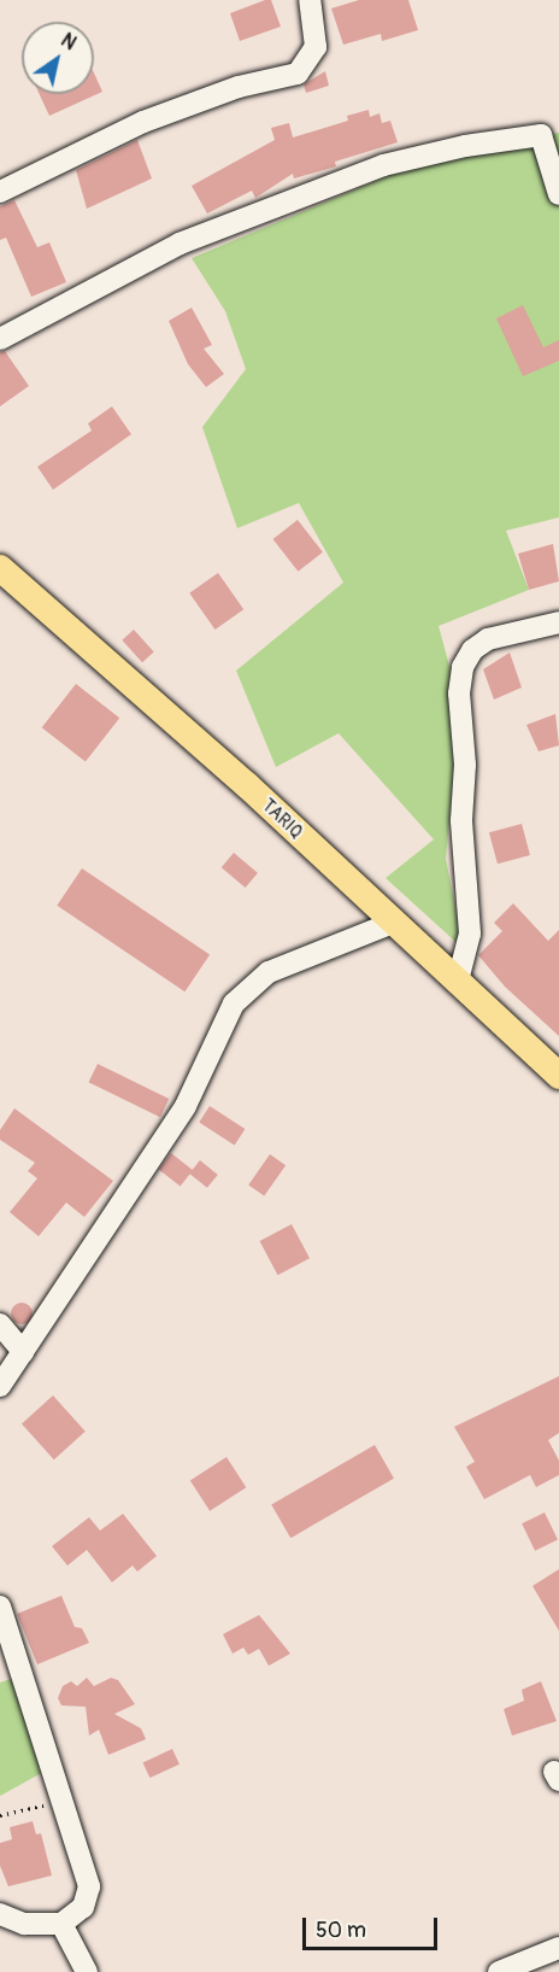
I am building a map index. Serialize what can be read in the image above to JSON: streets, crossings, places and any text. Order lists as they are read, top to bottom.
{
  "streets": {
    "main road": ["TARIQ"]
  },
  "scale_bar": "50 m",
  "north": "top right"
}
